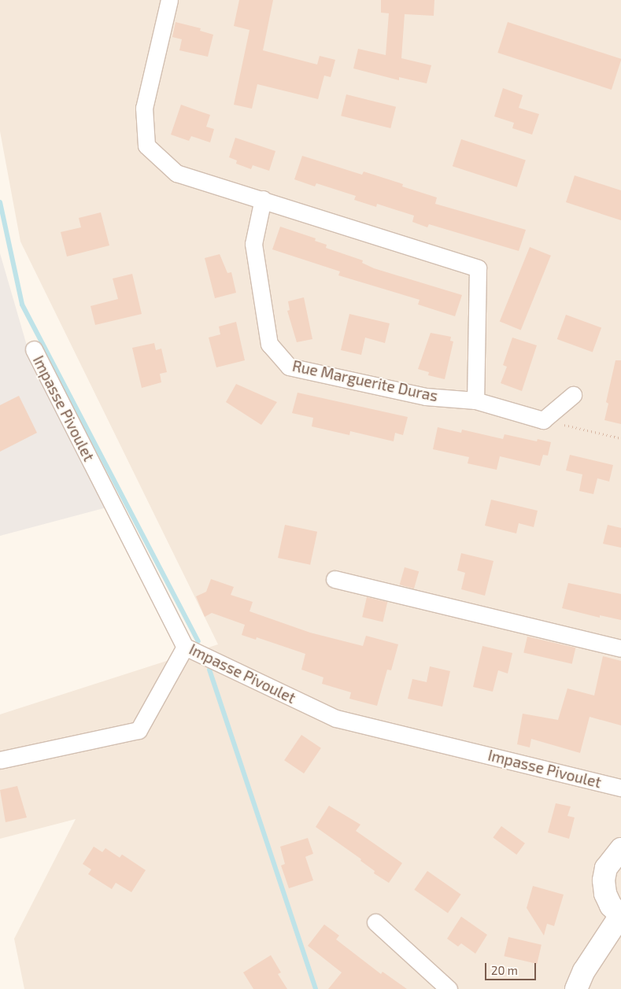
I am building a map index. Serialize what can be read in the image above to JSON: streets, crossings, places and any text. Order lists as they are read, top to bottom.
{
  "streets": {
    "street": ["Rue Marguerite Duras", "Impasse Pivoulet"]
  },
  "scale_bar": "20 m"
}
